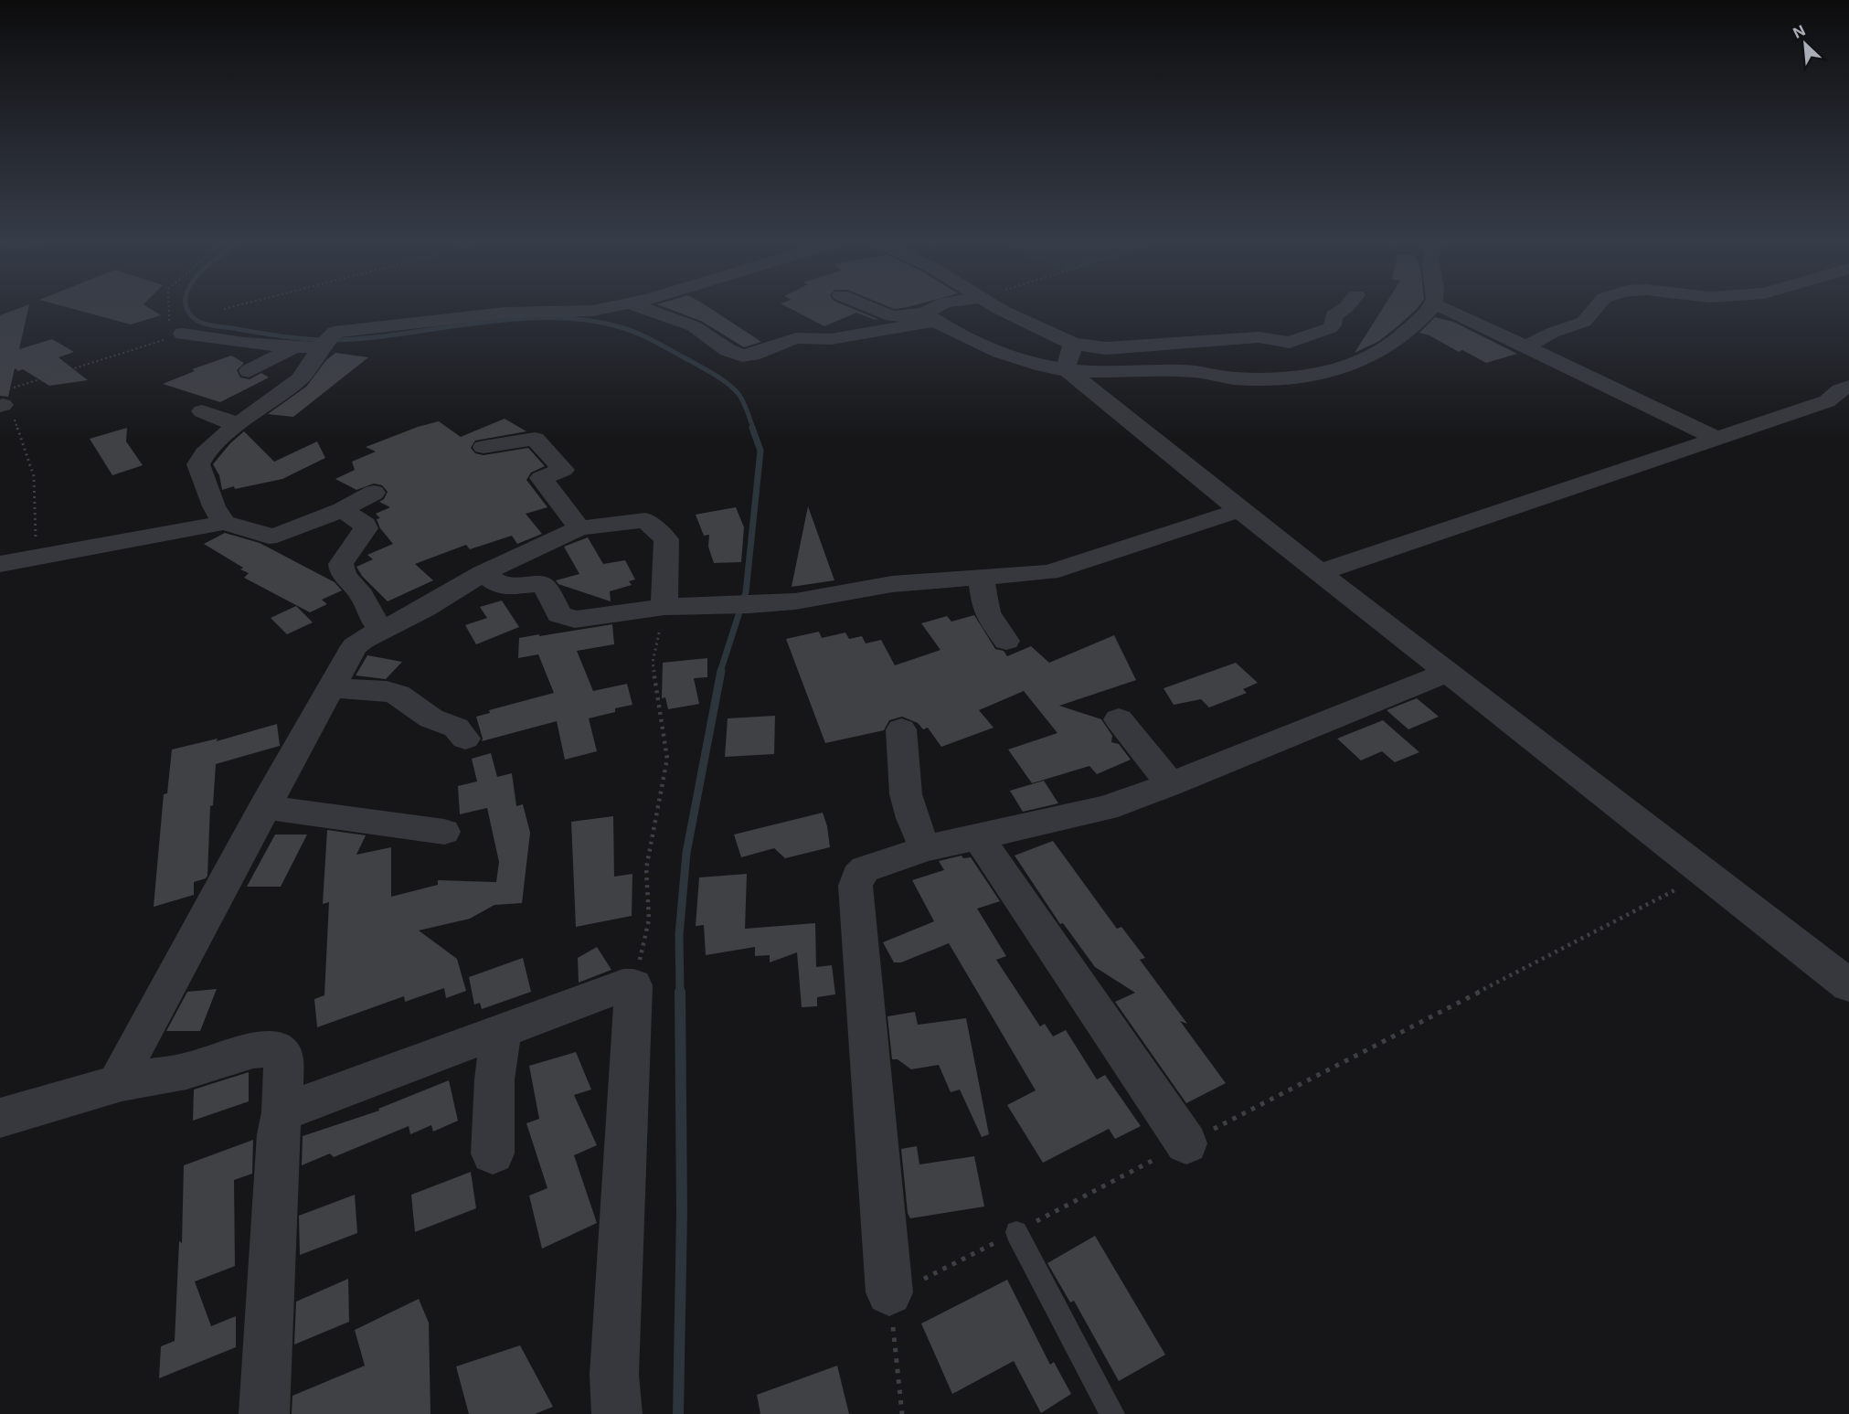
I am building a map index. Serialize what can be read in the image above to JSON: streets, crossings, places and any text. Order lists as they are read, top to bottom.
{
  "north": "top left"
}
